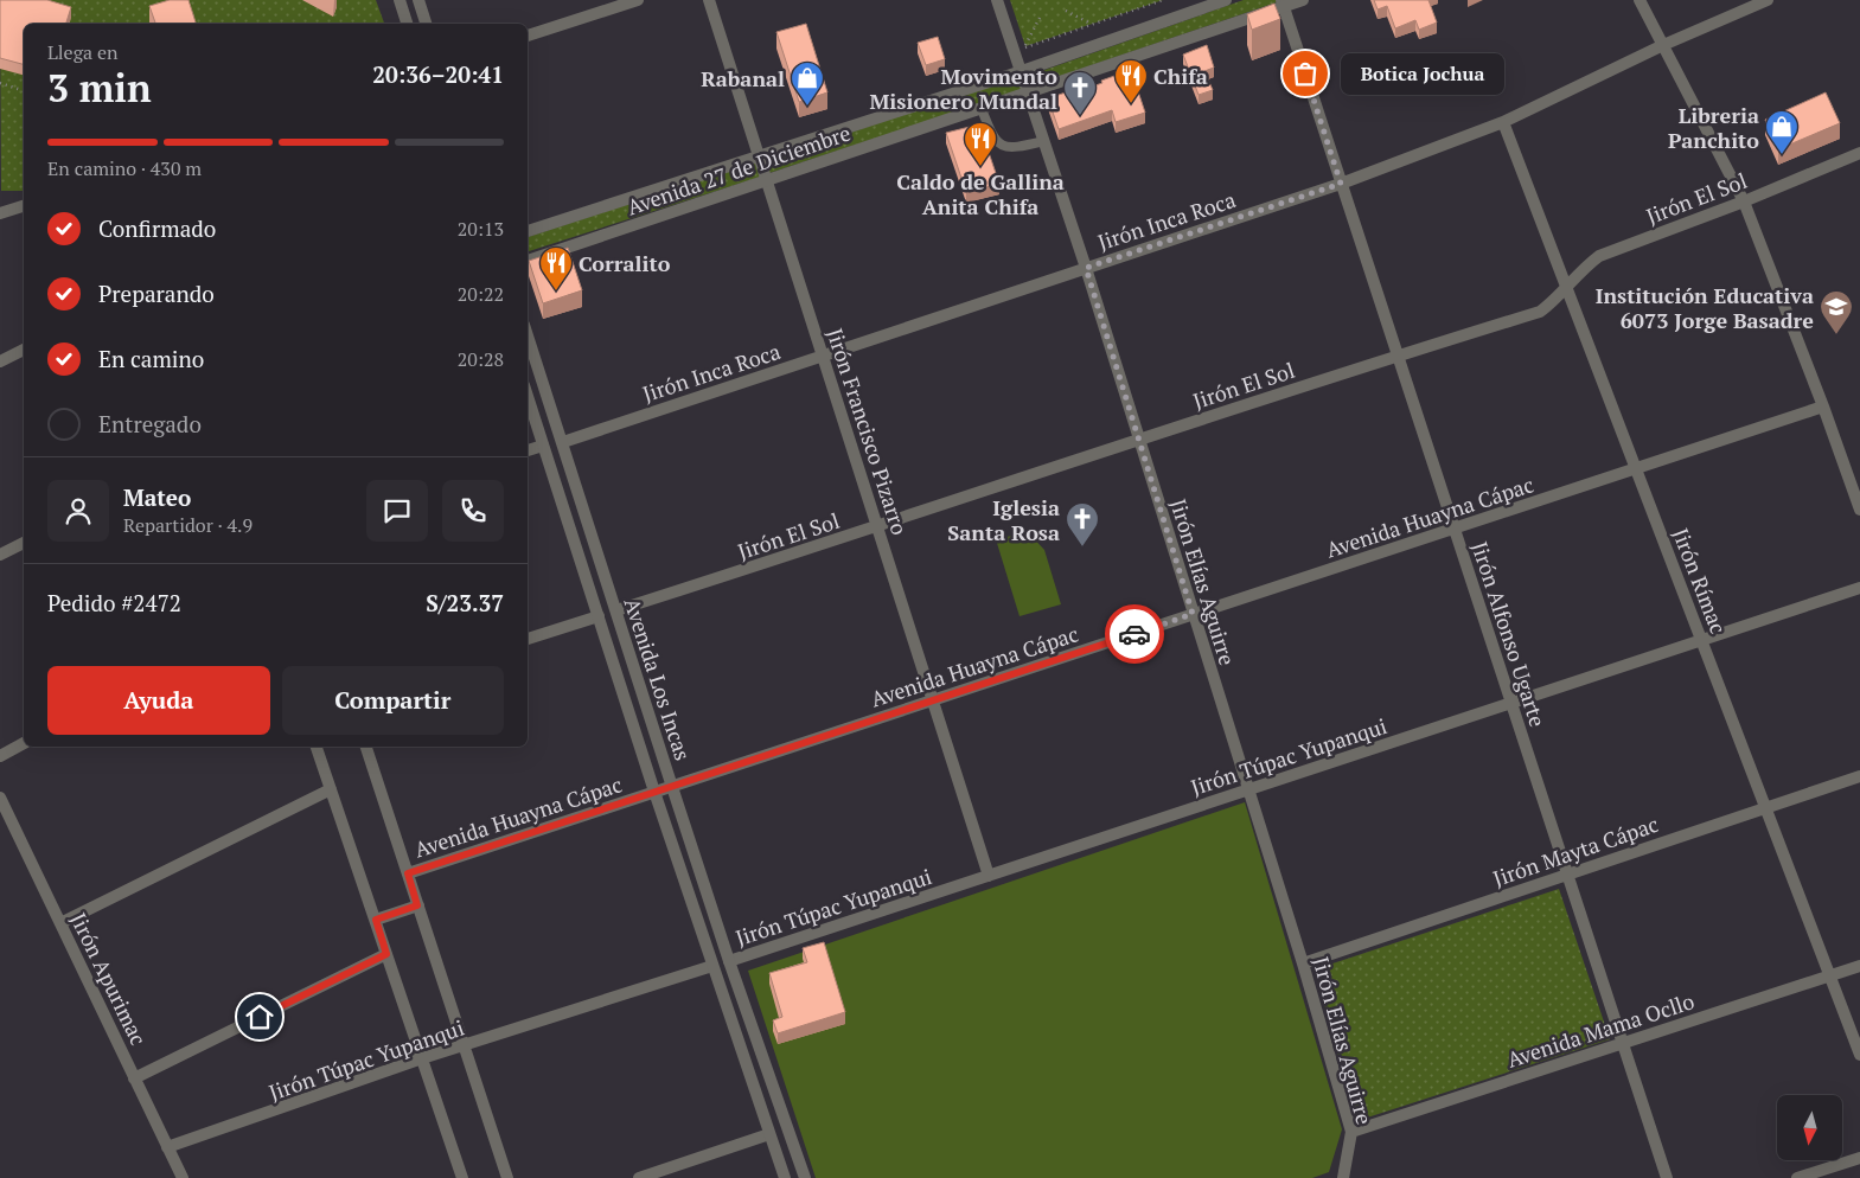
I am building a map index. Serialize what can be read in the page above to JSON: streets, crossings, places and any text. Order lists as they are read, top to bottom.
{
  "streets": {
    "street": [
      "Avenida 27 de Diciembre",
      "Jirón El Sol",
      "Jirón Inca Roca",
      "Jirón Francisco Pizarro",
      "Avenida Huayna Cápac",
      "Jirón Rímac",
      "Jirón Elías Aguirre",
      "Jirón Alfonso Ugarte",
      "Avenida Los Incas",
      "Jirón Túpac Yupanqui",
      "Jirón Mayta Cápac",
      "Jirón Apurimac",
      "Avenida Mama Ocllo"
    ]
  },
  "crossings": [
    ["Avenida 27 de Diciembre", "Jirón Francisco Pizarro"],
    ["Avenida 27 de Diciembre", "Jirón Elías Aguirre"],
    ["Avenida 27 de Diciembre", "Jirón Alfonso Ugarte"],
    ["Jirón El Sol", "Jirón Francisco Pizarro"],
    ["Jirón El Sol", "Jirón Rímac"],
    ["Jirón El Sol", "Jirón Elías Aguirre"],
    ["Jirón El Sol", "Jirón Alfonso Ugarte"],
    ["Jirón El Sol", "Avenida Los Incas"],
    ["Jirón Inca Roca", "Jirón Francisco Pizarro"],
    ["Jirón Inca Roca", "Jirón Rímac"],
    ["Jirón Inca Roca", "Jirón Elías Aguirre"],
    ["Jirón Inca Roca", "Jirón Alfonso Ugarte"],
    ["Jirón Inca Roca", "Avenida Los Incas"],
    ["Jirón Francisco Pizarro", "Avenida Huayna Cápac"],
    ["Jirón Francisco Pizarro", "Jirón Túpac Yupanqui"],
    ["Avenida Huayna Cápac", "Jirón Rímac"],
    ["Avenida Huayna Cápac", "Jirón Elías Aguirre"],
    ["Avenida Huayna Cápac", "Jirón Alfonso Ugarte"],
    ["Avenida Huayna Cápac", "Avenida Los Incas"],
    ["Jirón Rímac", "Jirón Túpac Yupanqui"],
    ["Jirón Rímac", "Jirón Mayta Cápac"],
    ["Jirón Rímac", "Avenida Mama Ocllo"],
    ["Jirón Elías Aguirre", "Jirón Túpac Yupanqui"],
    ["Jirón Elías Aguirre", "Jirón Mayta Cápac"],
    ["Jirón Elías Aguirre", "Avenida Mama Ocllo"],
    ["Jirón Alfonso Ugarte", "Jirón Túpac Yupanqui"],
    ["Jirón Alfonso Ugarte", "Jirón Mayta Cápac"],
    ["Jirón Alfonso Ugarte", "Avenida Mama Ocllo"],
    ["Avenida Los Incas", "Jirón Túpac Yupanqui"],
    ["Jirón Túpac Yupanqui", "Jirón Apurimac"]
  ],
  "places": {
    "other": ["Botica Jochua"],
    "restaurant": ["Chifa", "Caldo de Gallina Anita Chifa", "Corralito"],
    "shop": ["Rabanal", "Libreria Panchito"],
    "church": ["Movimento Misionero Mundal", "Iglesia Santa Rosa"],
    "school or university": ["Institución Educativa 6073 Jorge Basadre"]
  },
  "north": "bottom",
  "page": {
    "heading": ["3 min", "Llega en", "20:36–20:41"],
    "panel": [
      "Mateo",
      "Repartidor · 4.9",
      "Pedido #2472",
      "S/23.37"
    ],
    "bubble": "Botica Jochua",
    "bar": "En camino · 430 m",
    "list": [
      ["Confirmado", "20:13"],
      ["Preparando", "20:22"],
      ["En camino", "20:28"],
      "Entregado"
    ],
    "buttons": ["Ayuda", "Compartir"]
  }
}
